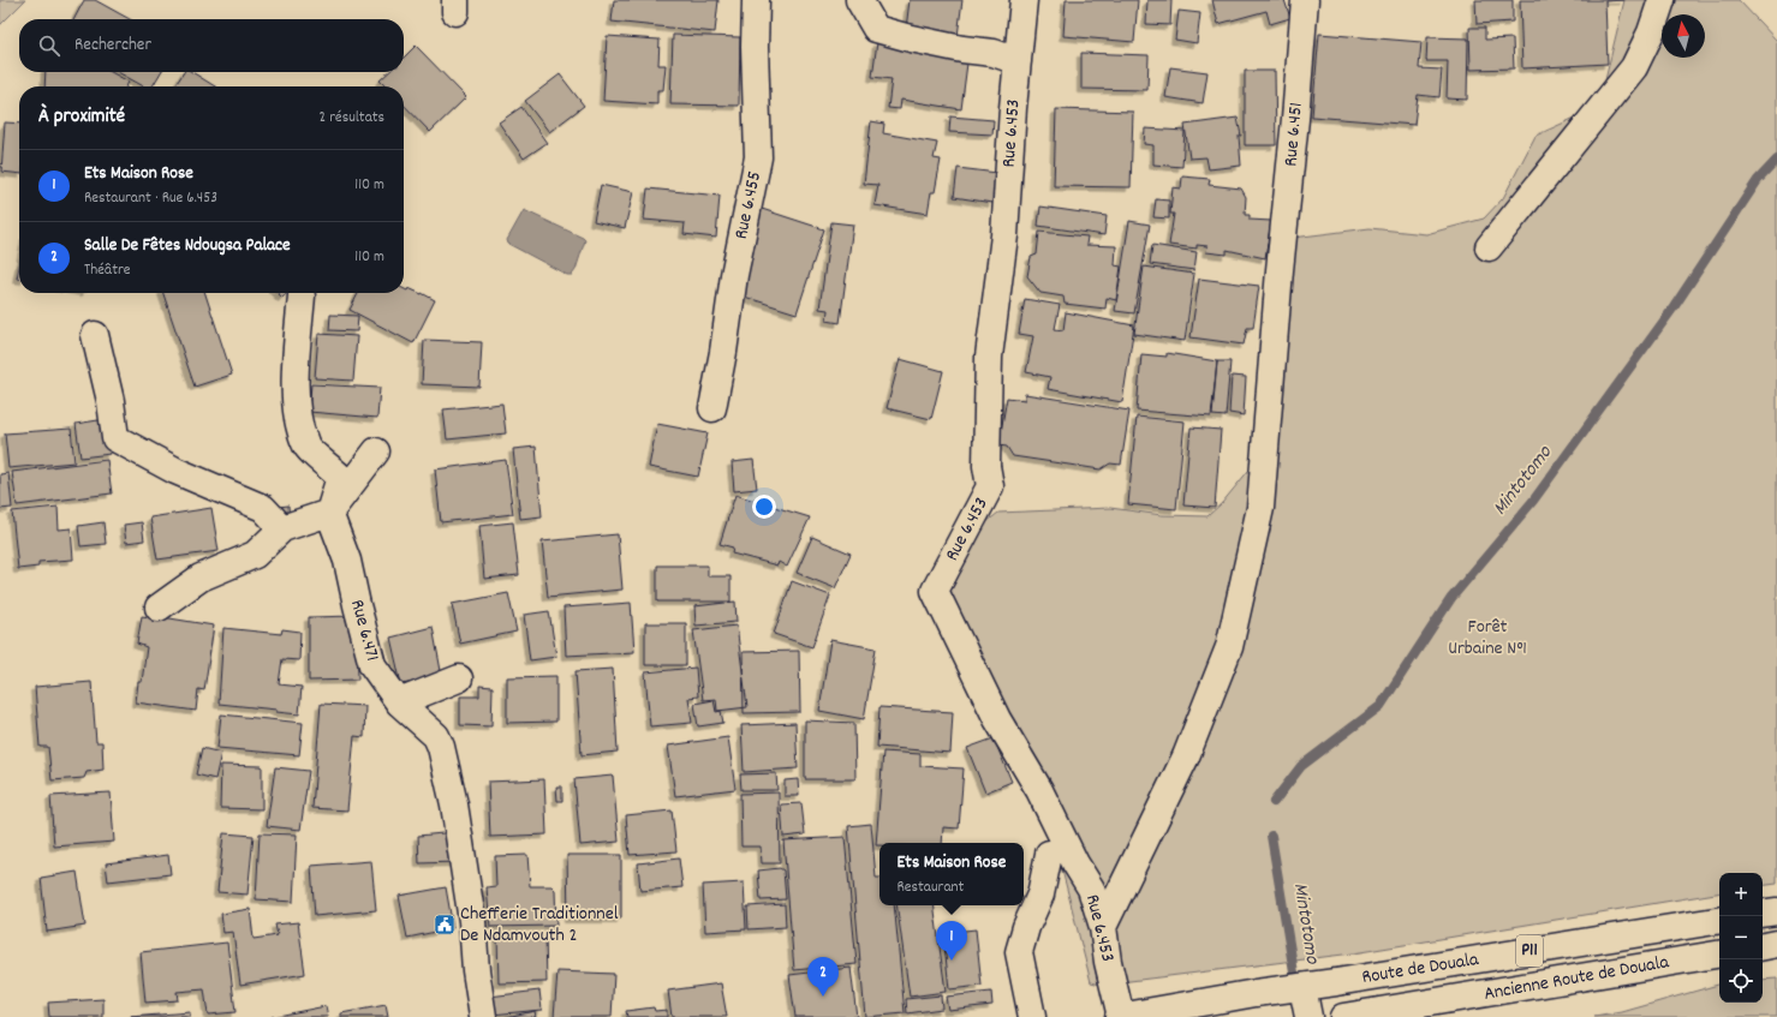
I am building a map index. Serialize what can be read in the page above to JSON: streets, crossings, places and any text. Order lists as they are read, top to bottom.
{
  "streets": {
    "street": [
      "Rue 6.453",
      "Rue 6.451",
      "Rue 6.455",
      "Rue 6.471",
      "P11",
      "Route de Douala",
      "Ancienne Route de Douala"
    ]
  },
  "crossings": [
    ["Rue 6.453", "Rue 6.451"],
    ["Rue 6.453", "Route de Douala"]
  ],
  "water": ["Mintotomo"],
  "parks": ["Forêt Urbaine N°1"],
  "places": {
    "public building": ["Chefferie Traditionnel De Ndamvouth 2"]
  },
  "north": "top",
  "page": {
    "search": "Rechercher",
    "heading": ["À proximité", "2 résultats"],
    "list": [
      {
        "mark": "1",
        "name": "Ets Maison Rose",
        "note": "Restaurant · Rue 6.453",
        "value": "110 m"
      },
      {
        "mark": "2",
        "name": "Salle De Fêtes Ndougsa Palace",
        "note": "Théâtre",
        "value": "110 m"
      }
    ],
    "popup": ["Ets Maison Rose", "Restaurant"],
    "map_buttons": ["+", "−"],
    "pins": ["1", "2"]
  }
}
